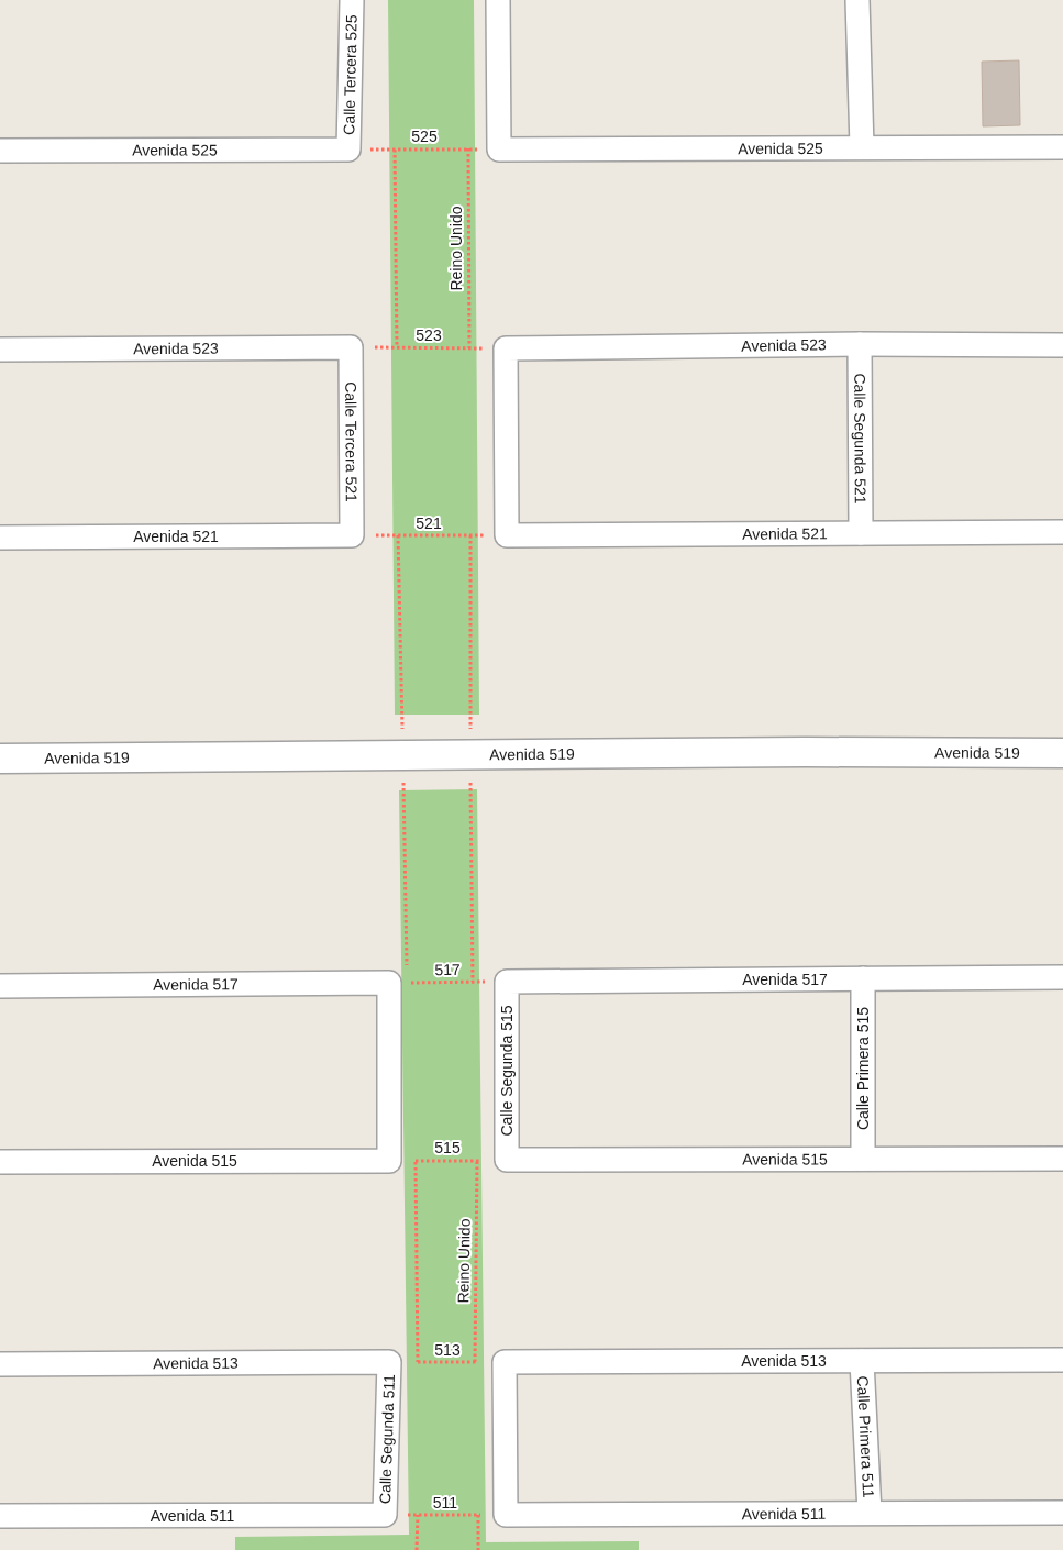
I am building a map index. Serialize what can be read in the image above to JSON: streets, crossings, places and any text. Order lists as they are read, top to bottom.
{
  "streets": {
    "street": [
      "Calle Tercera 525",
      "Avenida 525",
      "Avenida 523",
      "Calle Segunda 521",
      "Calle Tercera 521",
      "Avenida 521",
      "Avenida 519",
      "Avenida 517",
      "Calle Primera 515",
      "Calle Segunda 515",
      "Avenida 515",
      "Avenida 513",
      "Calle Primera 511",
      "Calle Segunda 511",
      "Avenida 511"
    ],
    "path": [
      "525",
      "Reino Unido",
      "523",
      "521",
      "517",
      "515",
      "513",
      "511"
    ]
  },
  "crossings": [
    ["Calle Tercera 525", "525"],
    ["Calle Tercera 525", "Avenida 525"],
    ["525", "Avenida 525"],
    ["525", "Reino Unido"],
    ["Reino Unido", "523"],
    ["Reino Unido", "515"],
    ["Reino Unido", "513"],
    ["523", "Avenida 523"],
    ["523", "Calle Tercera 521"],
    ["Avenida 523", "Calle Segunda 521"],
    ["Avenida 523", "Calle Tercera 521"],
    ["Calle Segunda 521", "Avenida 521"],
    ["Calle Tercera 521", "521"],
    ["Calle Tercera 521", "Avenida 521"],
    ["521", "Avenida 521"],
    ["517", "Avenida 517"],
    ["517", "Calle Segunda 515"],
    ["Avenida 517", "Calle Primera 515"],
    ["Avenida 517", "Calle Segunda 515"],
    ["Calle Primera 515", "Avenida 515"],
    ["Calle Segunda 515", "515"],
    ["Calle Segunda 515", "Avenida 515"],
    ["515", "Avenida 515"],
    ["513", "Avenida 513"],
    ["513", "Calle Segunda 511"],
    ["Avenida 513", "Calle Primera 511"],
    ["Avenida 513", "Calle Segunda 511"],
    ["Calle Primera 511", "Avenida 511"],
    ["Calle Segunda 511", "511"],
    ["Calle Segunda 511", "Avenida 511"],
    ["511", "Avenida 511"]
  ]
}
